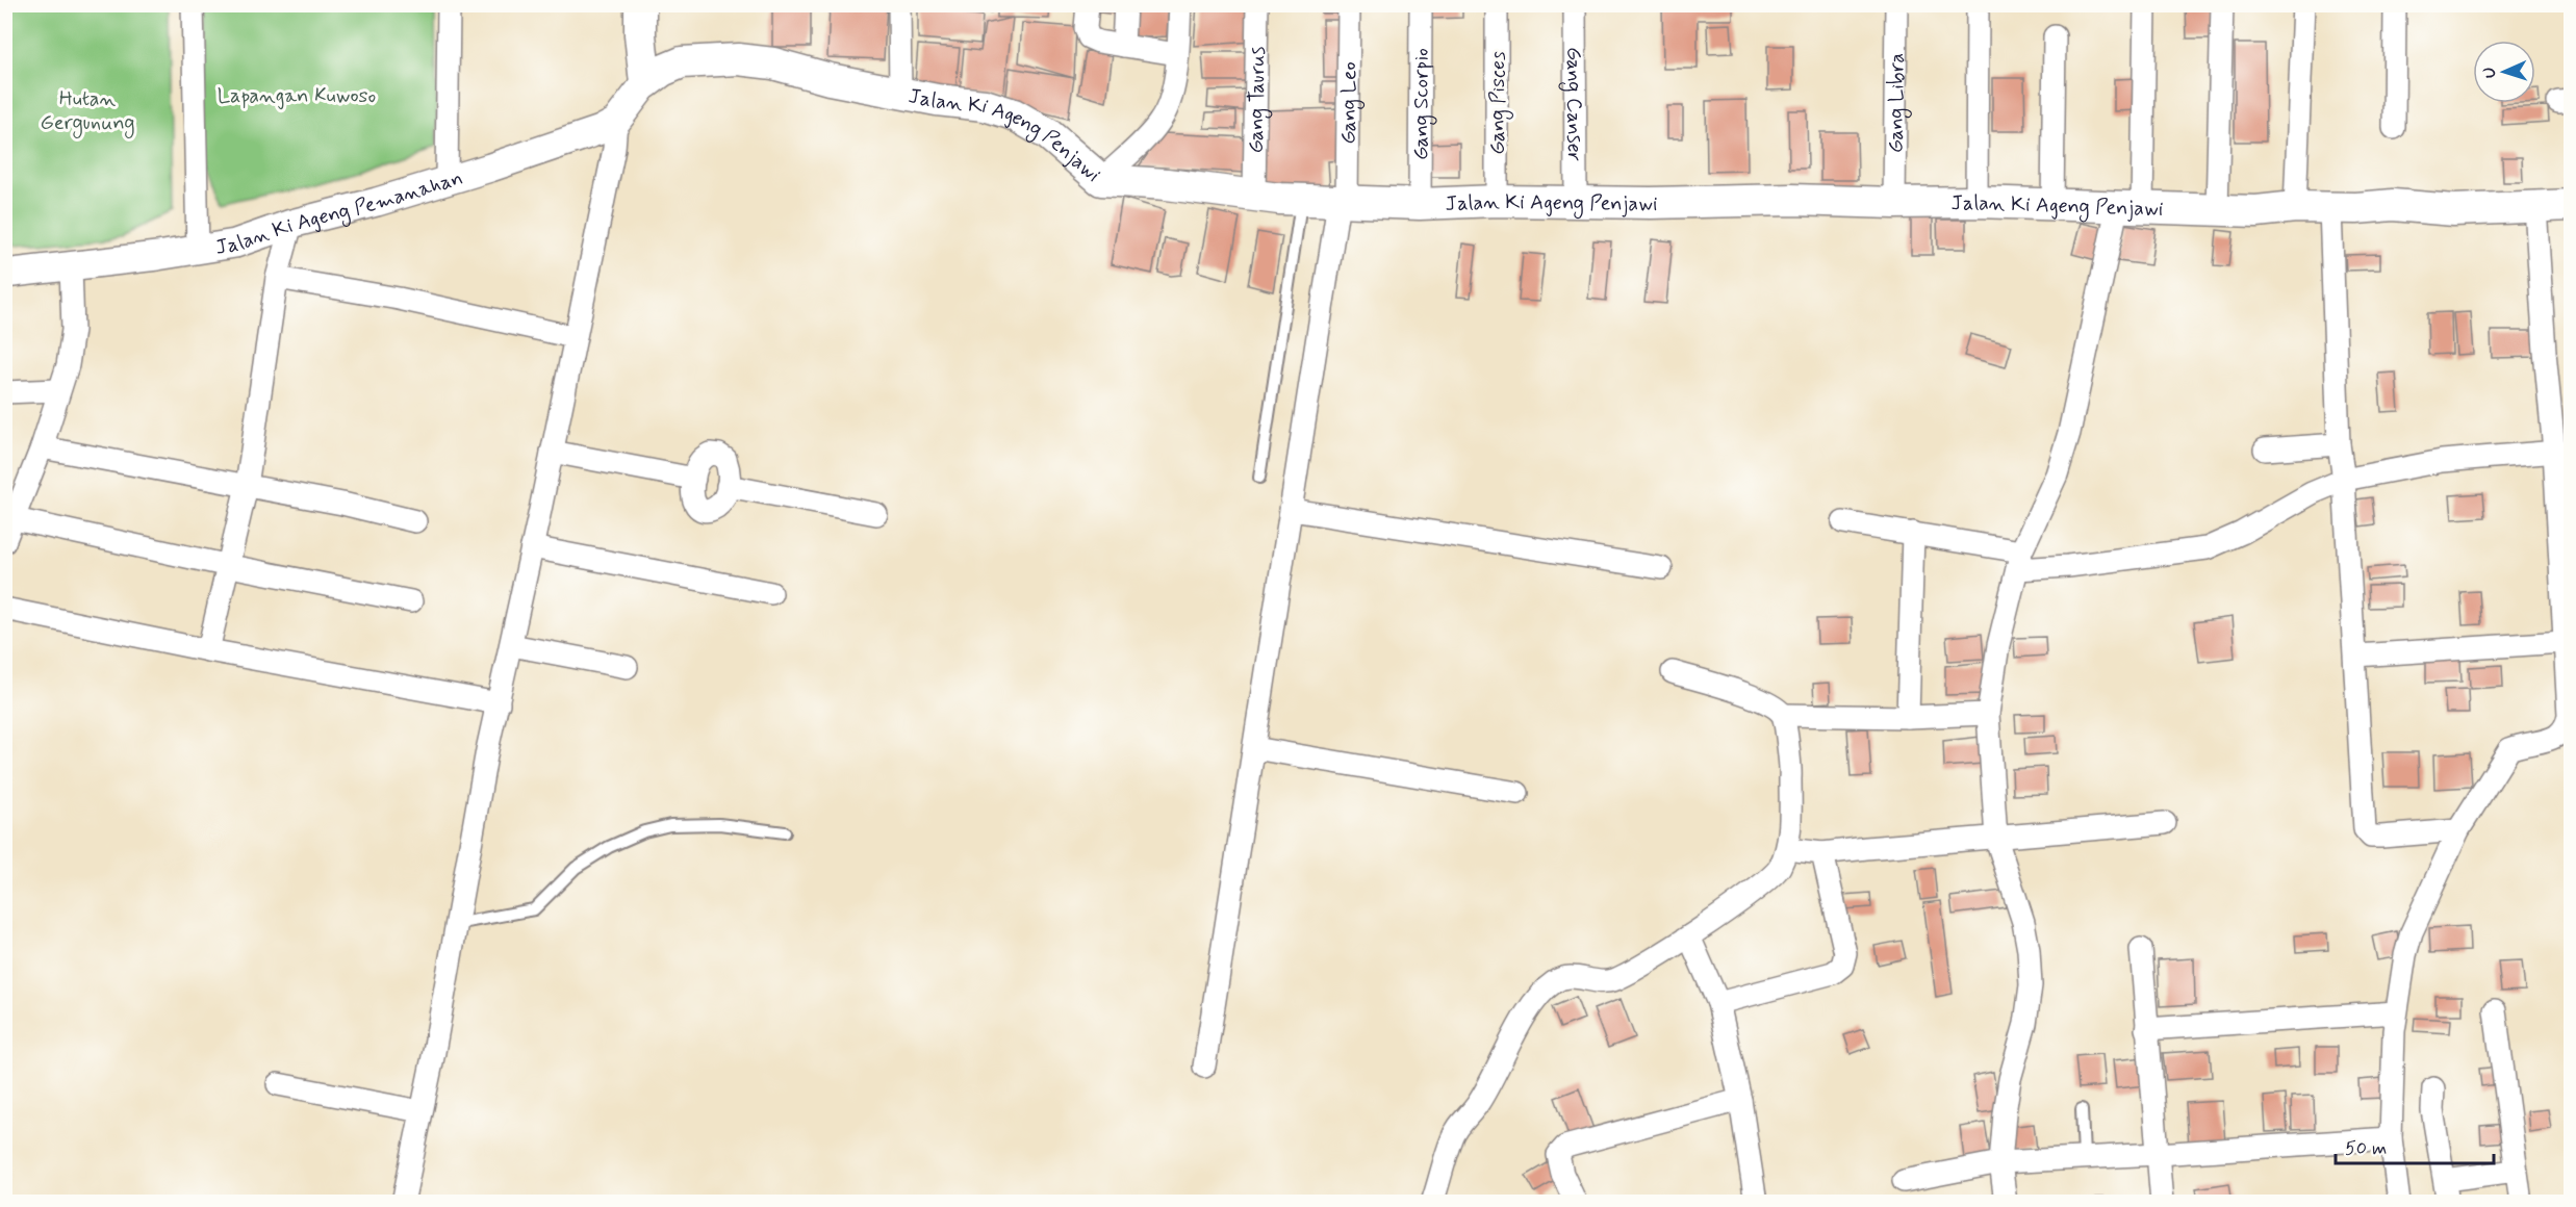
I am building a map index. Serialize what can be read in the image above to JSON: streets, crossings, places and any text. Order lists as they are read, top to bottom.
{
  "streets": {
    "main road": ["Jalan Ki Ageng Penjawi"],
    "street": [
      "Gang Taurus",
      "Gang Pisces",
      "Gang Canser",
      "Gang Leo",
      "Gang Scorpio",
      "Gang Libra",
      "Jalan Ki Ageng Pemanahan"
    ]
  },
  "crossings": [
    ["Gang Taurus", "Jalan Ki Ageng Penjawi"],
    ["Gang Pisces", "Jalan Ki Ageng Penjawi"],
    ["Gang Canser", "Jalan Ki Ageng Penjawi"],
    ["Gang Leo", "Jalan Ki Ageng Penjawi"],
    ["Gang Scorpio", "Jalan Ki Ageng Penjawi"],
    ["Gang Libra", "Jalan Ki Ageng Penjawi"],
    ["Jalan Ki Ageng Penjawi", "Jalan Ki Ageng Pemanahan"]
  ],
  "parks": ["Lapangan Kuwoso", "Hutan Gergunung"],
  "scale_bar": "50 m",
  "north": "left"
}
